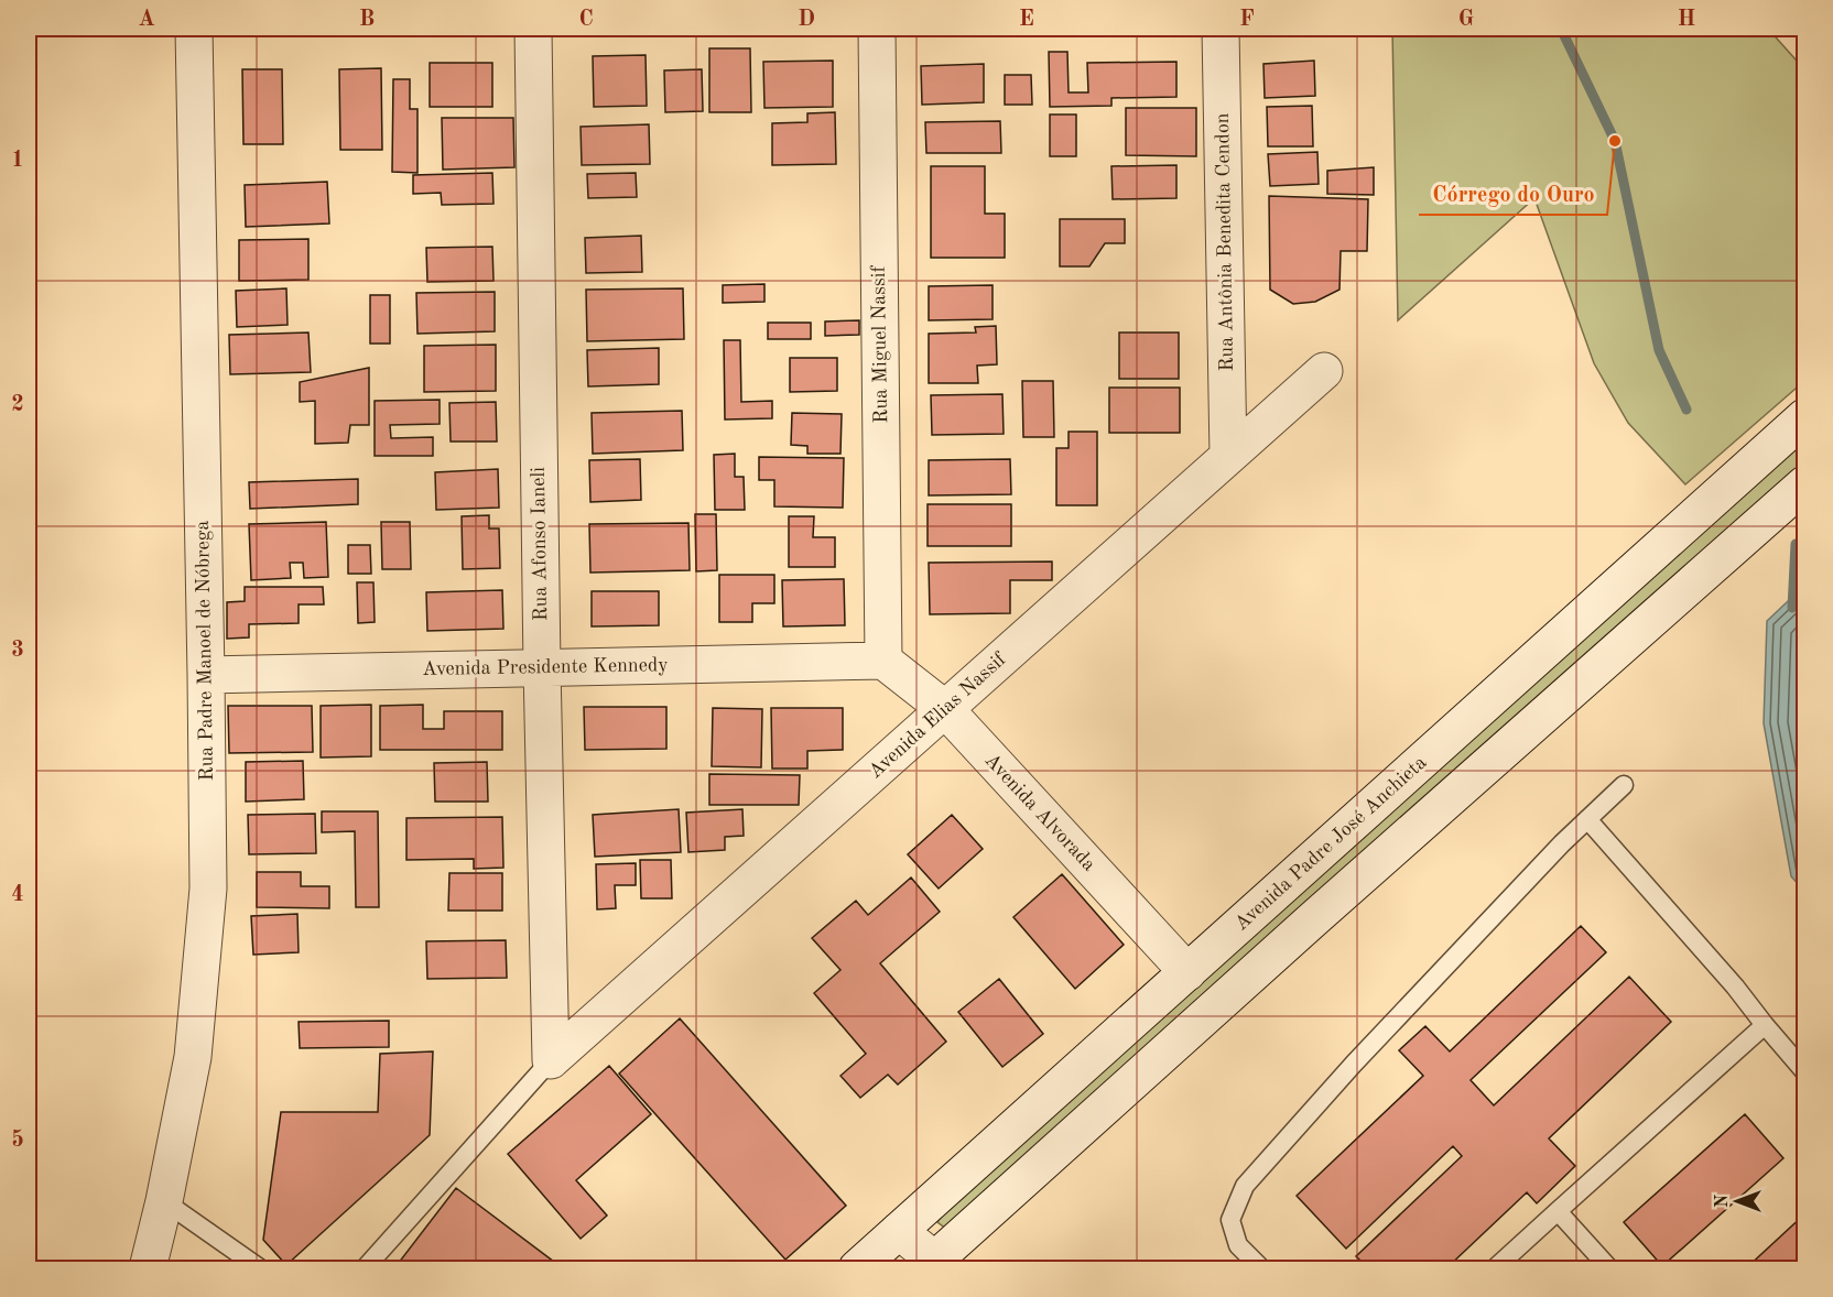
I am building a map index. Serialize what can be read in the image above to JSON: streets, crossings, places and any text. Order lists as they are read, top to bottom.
{
  "streets": {
    "street": [
      "Rua Antônia Benedita Cendon",
      "Rua Miguel Nassif",
      "Rua Afonso Ianeli",
      "Rua Padre Manoel de Nóbrega",
      "Avenida Presidente Kennedy",
      "Avenida Elias Nassif",
      "Avenida Alvorada",
      "Avenida Padre José Anchieta"
    ]
  },
  "crossings": [
    ["Rua Antônia Benedita Cendon", "Avenida Elias Nassif"],
    ["Rua Miguel Nassif", "Avenida Presidente Kennedy"],
    ["Rua Miguel Nassif", "Avenida Alvorada"],
    ["Rua Afonso Ianeli", "Avenida Presidente Kennedy"],
    ["Rua Afonso Ianeli", "Avenida Elias Nassif"],
    ["Rua Padre Manoel de Nóbrega", "Avenida Presidente Kennedy"],
    ["Avenida Presidente Kennedy", "Avenida Alvorada"],
    ["Avenida Elias Nassif", "Avenida Alvorada"],
    ["Avenida Alvorada", "Avenida Padre José Anchieta"]
  ],
  "places": ["Córrego do Ouro"],
  "north": "left",
  "grid": {
    "columns": [
      "A",
      "B",
      "C",
      "D",
      "E",
      "F",
      "G",
      "H"
    ],
    "rows": [
      "1",
      "2",
      "3",
      "4",
      "5"
    ]
  }
}
